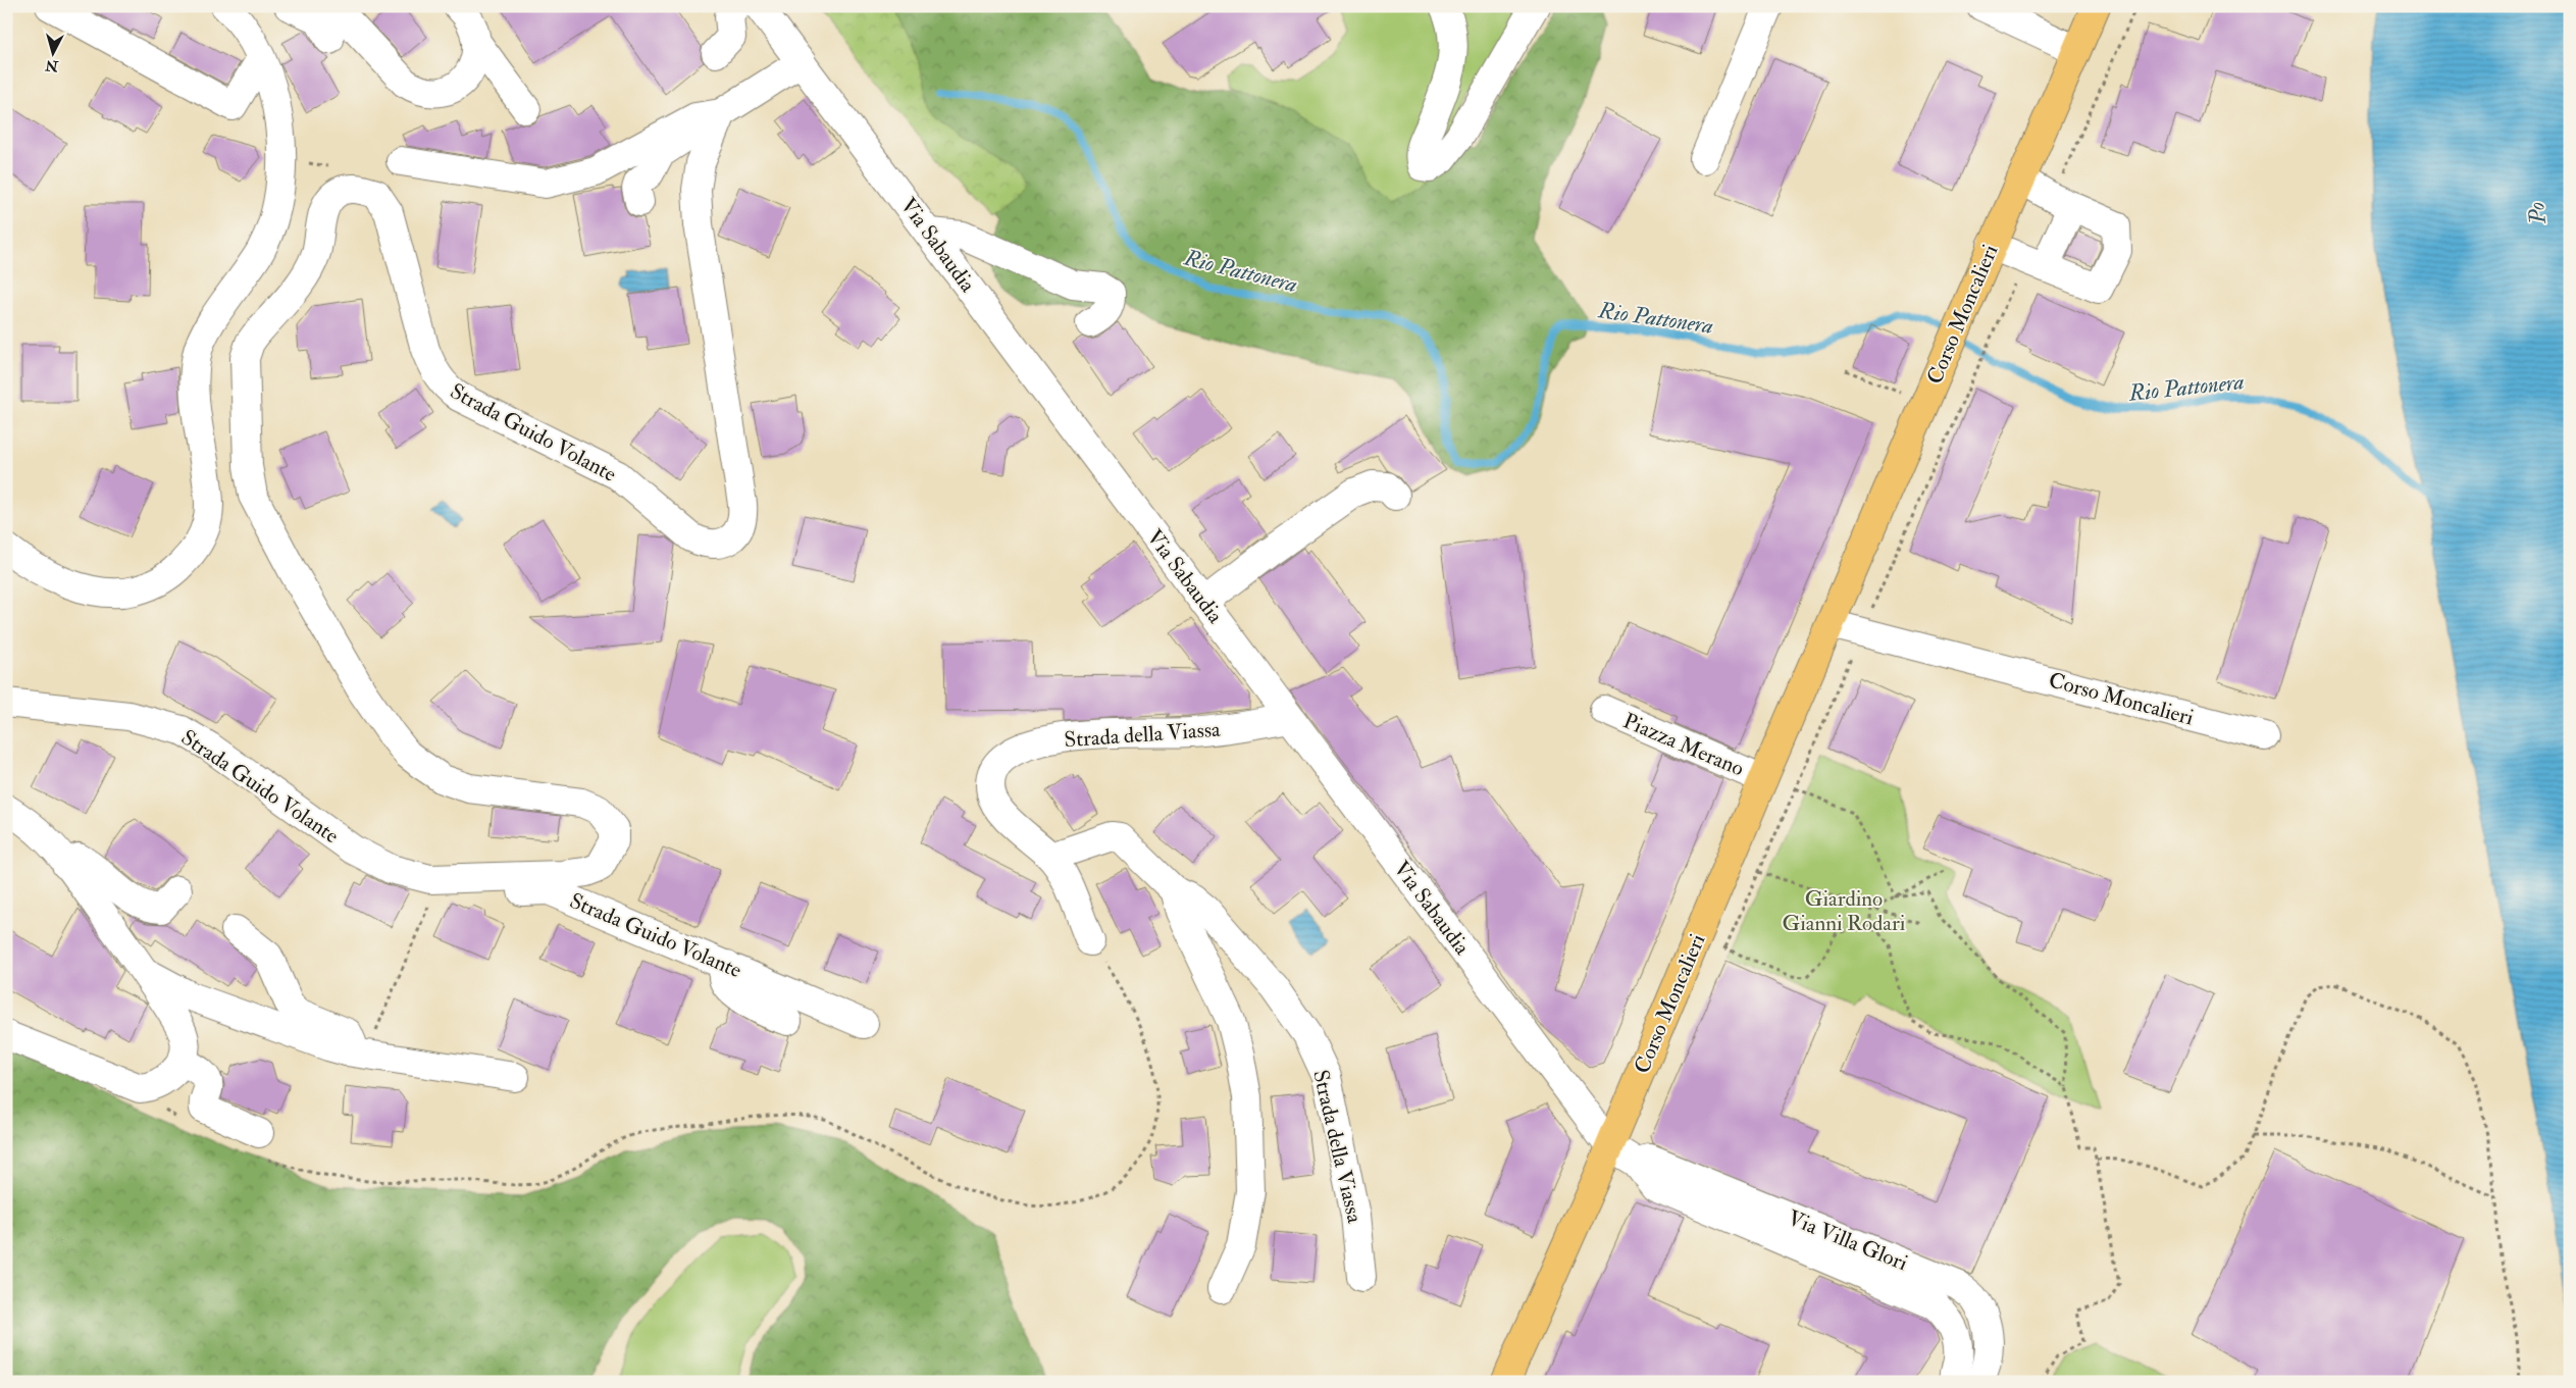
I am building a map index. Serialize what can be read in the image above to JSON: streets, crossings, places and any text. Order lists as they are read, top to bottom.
{
  "streets": {
    "main road": ["Corso Moncalieri"],
    "street": [
      "Via Sabaudia",
      "Strada Guido Volante",
      "Strada della Viassa",
      "Piazza Merano",
      "Via Villa Glori"
    ]
  },
  "crossings": [
    ["Via Sabaudia", "Corso Moncalieri"],
    ["Via Sabaudia", "Strada della Viassa"],
    ["Via Sabaudia", "Via Villa Glori"],
    ["Corso Moncalieri", "Piazza Merano"],
    ["Corso Moncalieri", "Via Villa Glori"]
  ],
  "water": ["Po", "Rio Pattonera"],
  "parks": ["Giardino Gianni Rodari"],
  "north": "bottom"
}
